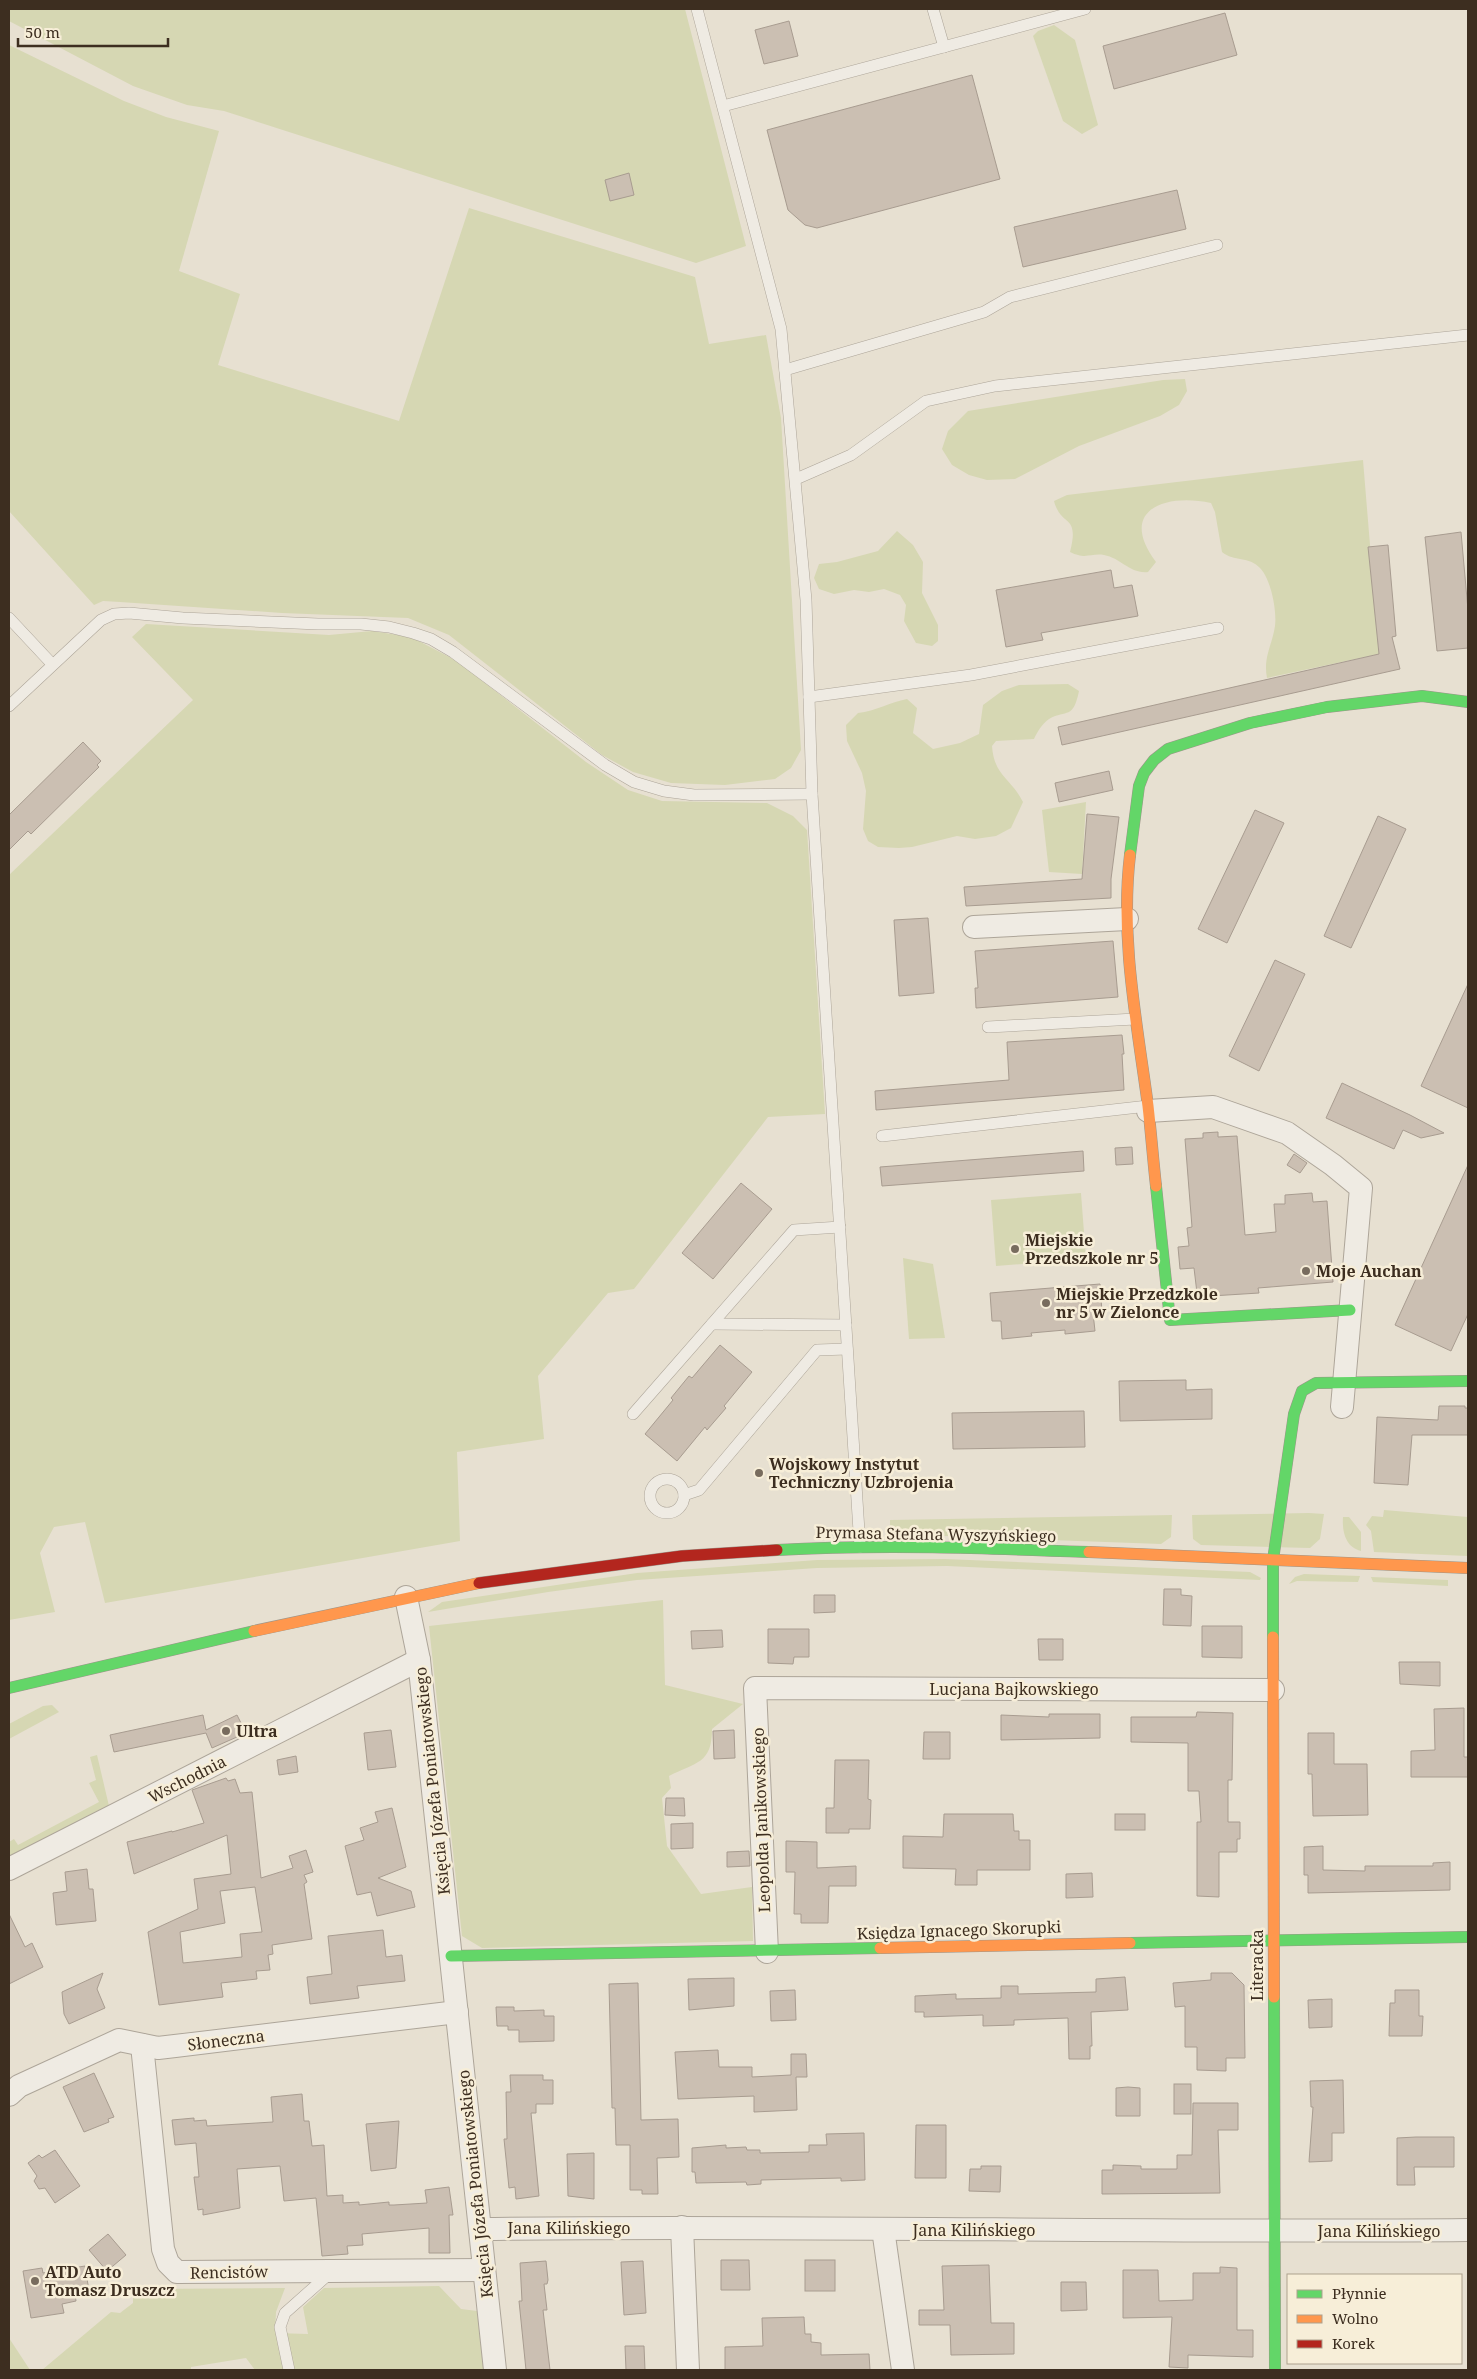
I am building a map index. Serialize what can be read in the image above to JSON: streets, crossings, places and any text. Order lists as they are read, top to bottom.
{
  "streets": {
    "street": [
      "Prymasa Stefana Wyszyńskiego",
      "Lucjana Bajkowskiego",
      "Wschodnia",
      "Księcia Józefa Poniatowskiego",
      "Leopolda Janikowskiego",
      "Księdza Ignacego Skorupki",
      "Literacka",
      "Słoneczna",
      "Jana Kilińskiego",
      "Rencistów"
    ]
  },
  "crossings": [
    ["Prymasa Stefana Wyszyńskiego", "Księcia Józefa Poniatowskiego"],
    ["Prymasa Stefana Wyszyńskiego", "Literacka"],
    ["Lucjana Bajkowskiego", "Leopolda Janikowskiego"],
    ["Lucjana Bajkowskiego", "Literacka"],
    ["Wschodnia", "Księcia Józefa Poniatowskiego"],
    ["Księcia Józefa Poniatowskiego", "Księdza Ignacego Skorupki"],
    ["Księcia Józefa Poniatowskiego", "Słoneczna"],
    ["Księcia Józefa Poniatowskiego", "Jana Kilińskiego"],
    ["Księcia Józefa Poniatowskiego", "Rencistów"],
    ["Leopolda Janikowskiego", "Księdza Ignacego Skorupki"],
    ["Księdza Ignacego Skorupki", "Literacka"],
    ["Literacka", "Jana Kilińskiego"],
    ["Słoneczna", "Rencistów"]
  ],
  "places": [
    "Miejskie Przedszkole nr 5",
    "Moje Auchan",
    "Miejskie Przedzkole nr 5 w Zielonce",
    "Wojskowy Instytut Techniczny Uzbrojenia",
    "Ultra",
    "ATD Auto Tomasz Druszcz"
  ],
  "legend": ["Płynnie", "Wolno", "Korek"],
  "scale_bar": "50 m"
}
